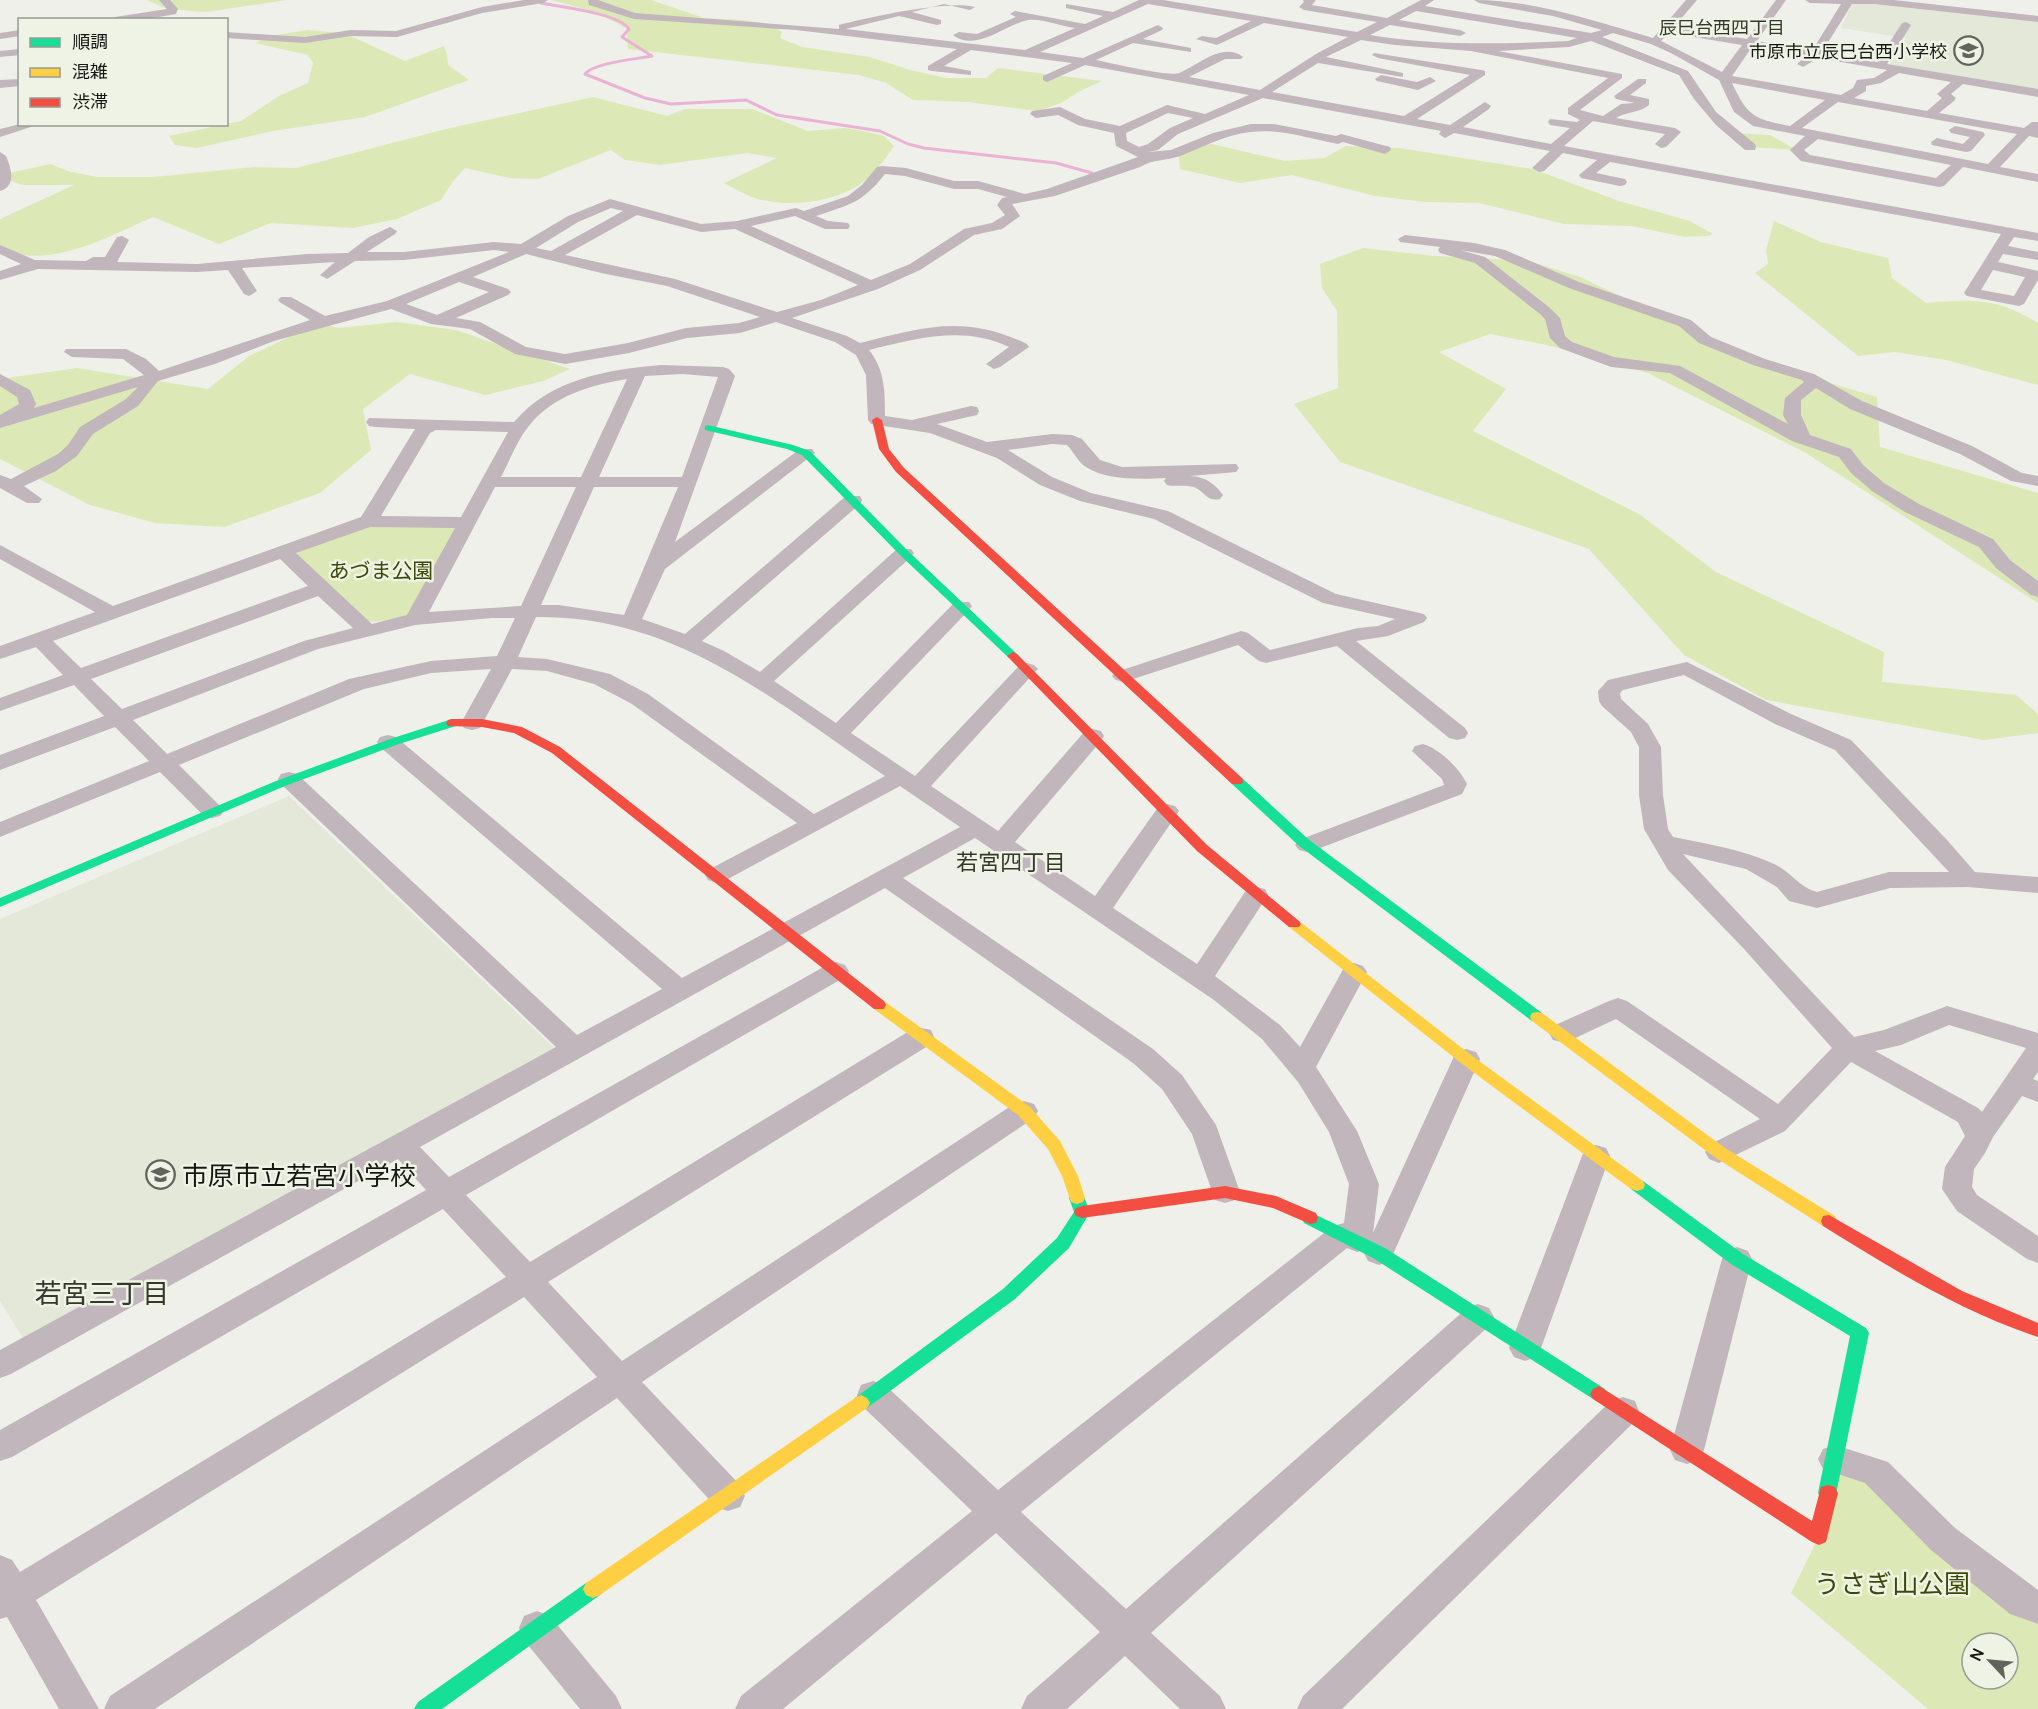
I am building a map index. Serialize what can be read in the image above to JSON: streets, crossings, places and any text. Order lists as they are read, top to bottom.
{
  "districts": ["辰巳台西四丁目", "若宮四丁目", "若宮三丁目"],
  "parks": ["あづま公園", "うさぎ山公園"],
  "places": {
    "school or university": ["市原市立辰巳台西小学校", "市原市立若宮小学校"]
  },
  "legend": ["順調", "混雑", "渋滞"],
  "north": "top left"
}
